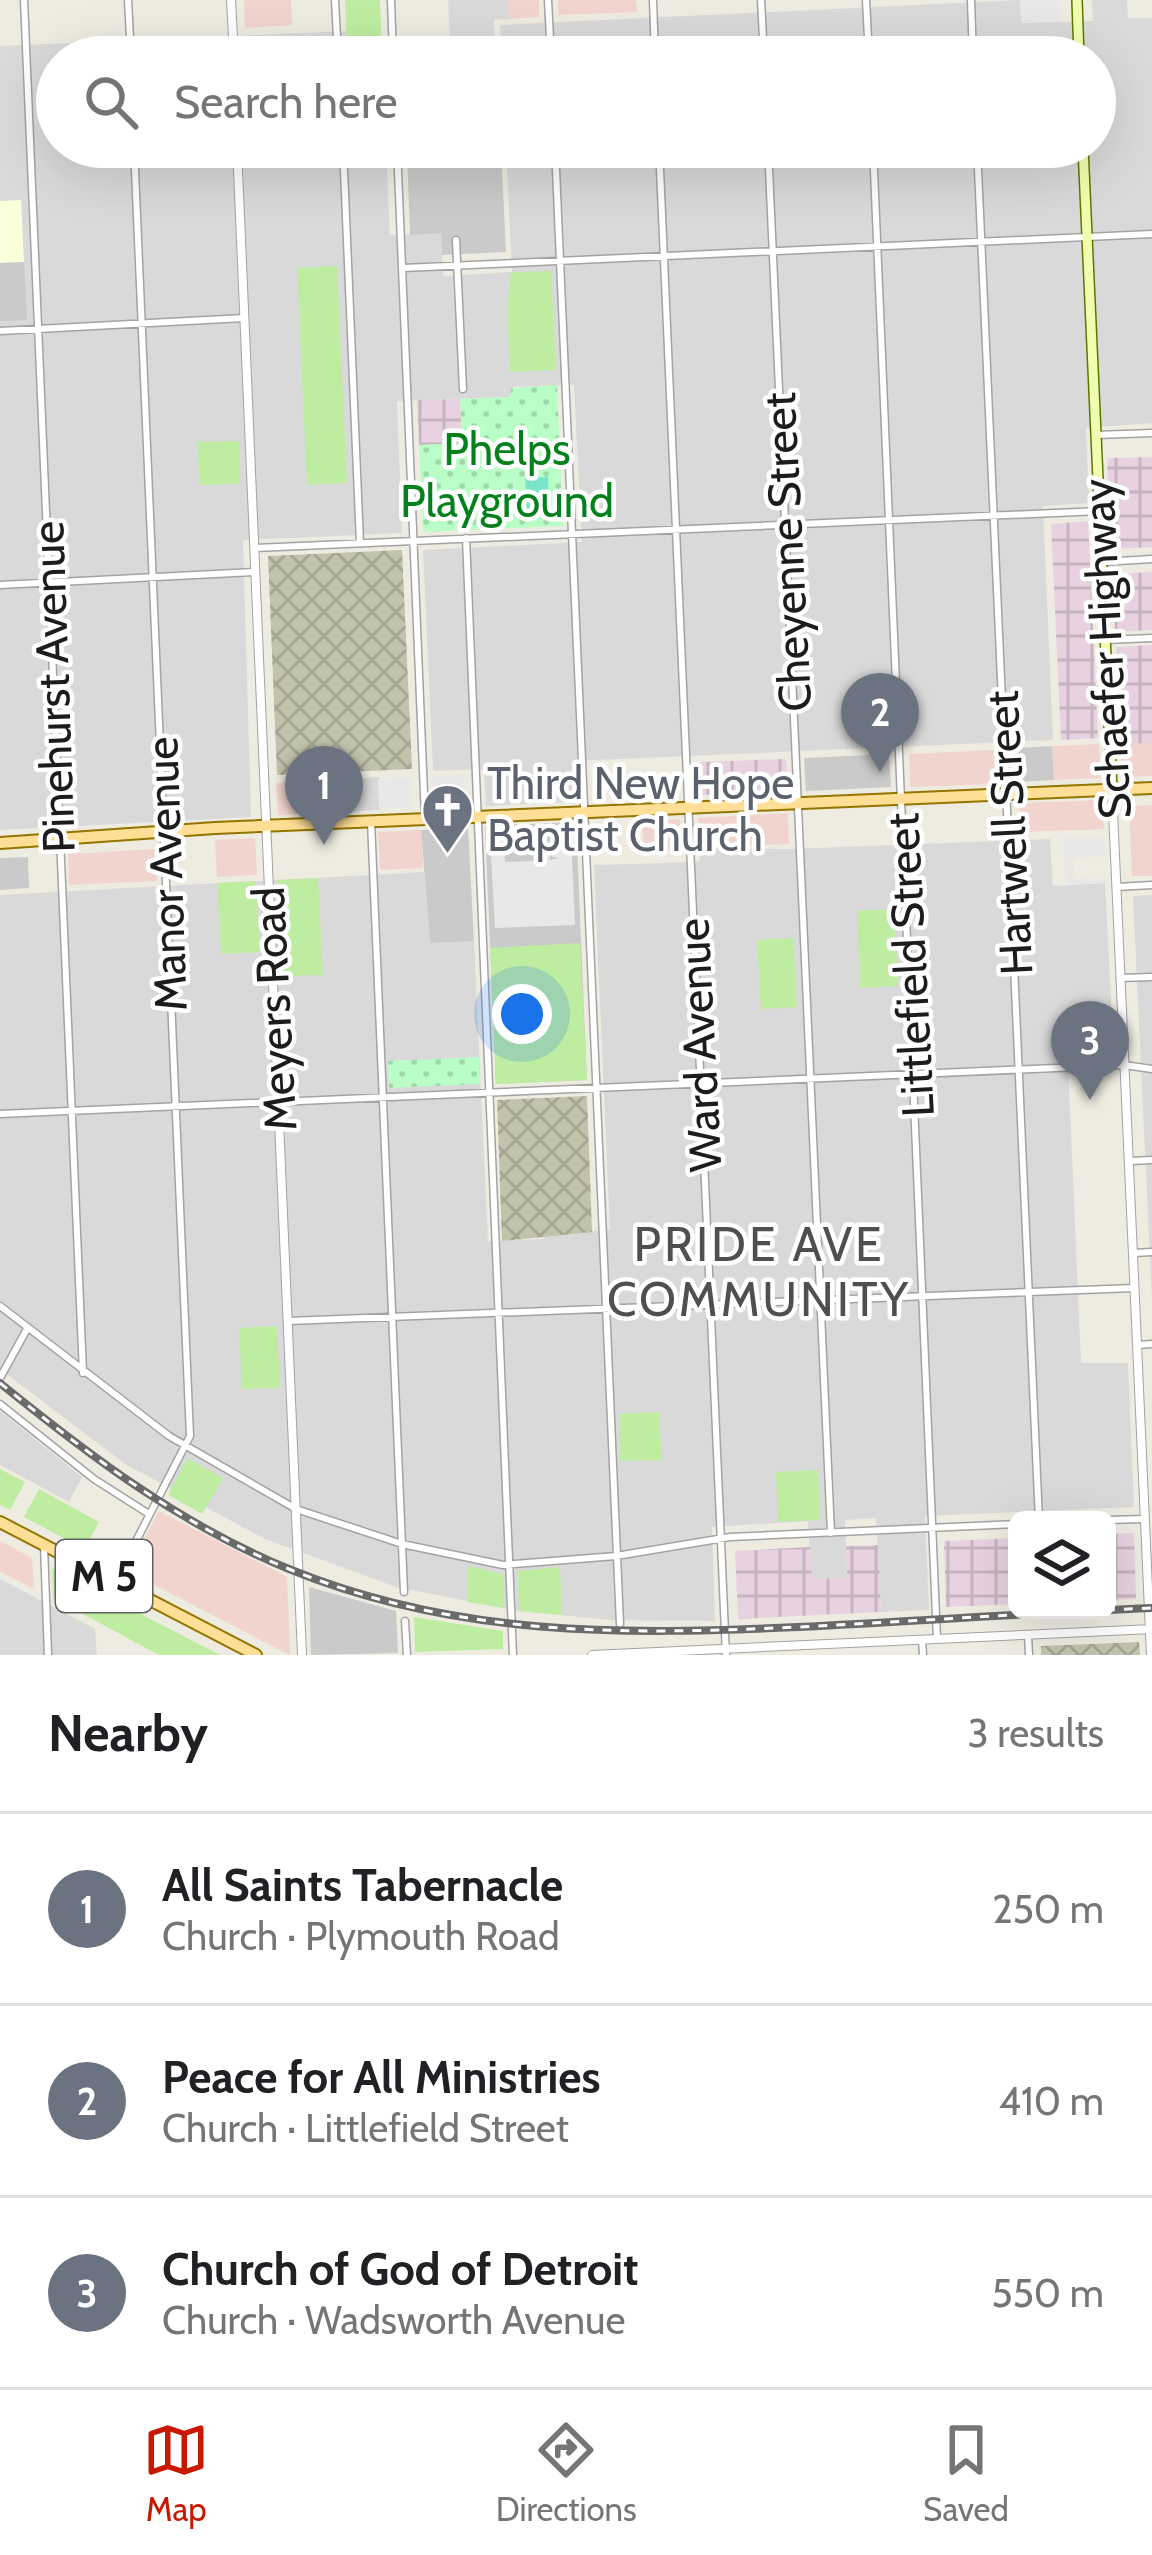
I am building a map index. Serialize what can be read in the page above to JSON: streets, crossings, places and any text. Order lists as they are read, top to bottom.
{
  "streets": {
    "main road": ["Schaefer Highway", "M 5"],
    "street": [
      "Cheyenne Street",
      "Pinehurst Avenue",
      "Hartwell Street",
      "Manor Avenue",
      "Littlefield Street",
      "Meyers Road",
      "Ward Avenue"
    ]
  },
  "crossings": [
    ["Manor Avenue", "M 5"]
  ],
  "districts": ["PRIDE AVE COMMUNITY"],
  "parks": ["Phelps Playground"],
  "places": {
    "church": ["Third New Hope Baptist Church"]
  },
  "page": {
    "search": "Search here",
    "pins": ["2", "1", "3"],
    "heading": ["Nearby", "3 results"],
    "list": [
      {
        "mark": "1",
        "name": "All Saints Tabernacle",
        "note": "Church · Plymouth Road",
        "value": "250 m"
      },
      {
        "mark": "2",
        "name": "Peace for All Ministries",
        "note": "Church · Littlefield Street",
        "value": "410 m"
      },
      {
        "mark": "3",
        "name": "Church of God of Detroit",
        "note": "Church · Wadsworth Avenue",
        "value": "550 m"
      }
    ],
    "nav": ["Map", "Directions", "Saved"]
  }
}
